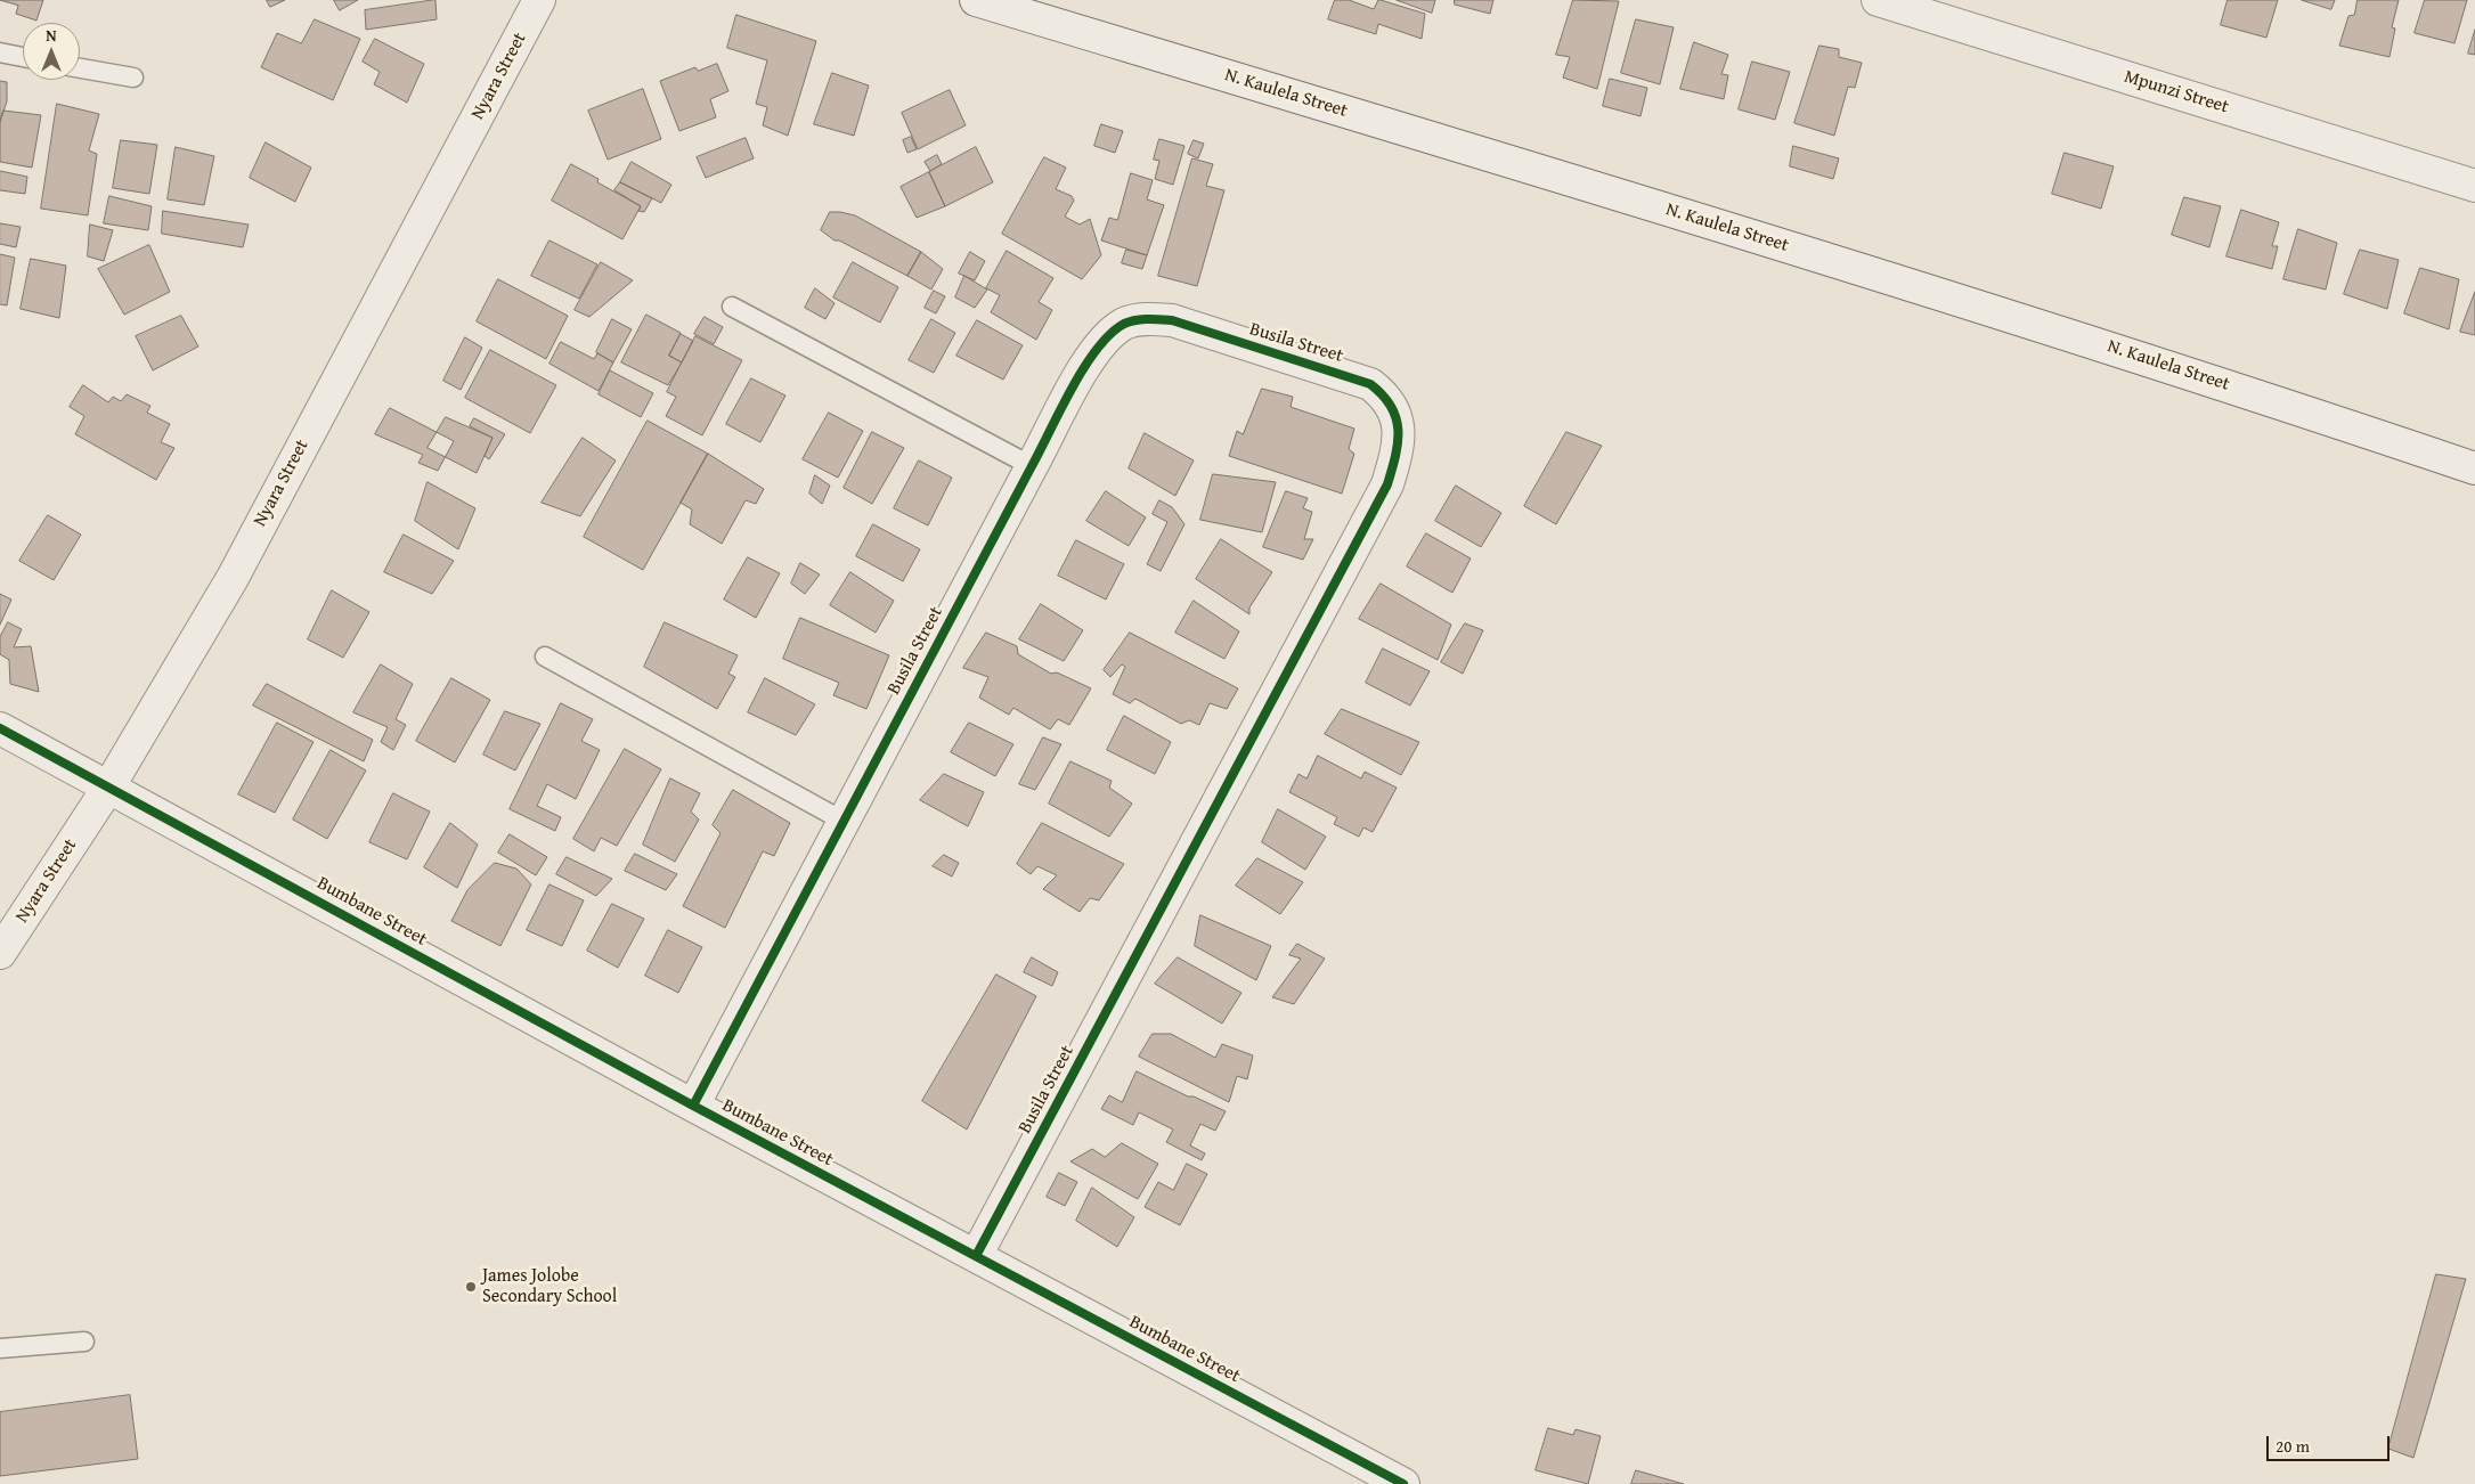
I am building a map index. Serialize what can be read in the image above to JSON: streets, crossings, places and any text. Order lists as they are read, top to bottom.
{
  "streets": {
    "street": [
      "Nyara Street",
      "Mpunzi Street",
      "N. Kaulela Street",
      "Busila Street",
      "Bumbane Street"
    ]
  },
  "crossings": [
    ["Nyara Street", "Bumbane Street"],
    ["Busila Street", "Bumbane Street"]
  ],
  "places": ["James Jolobe Secondary School"],
  "scale_bar": "20 m",
  "north": "top"
}
